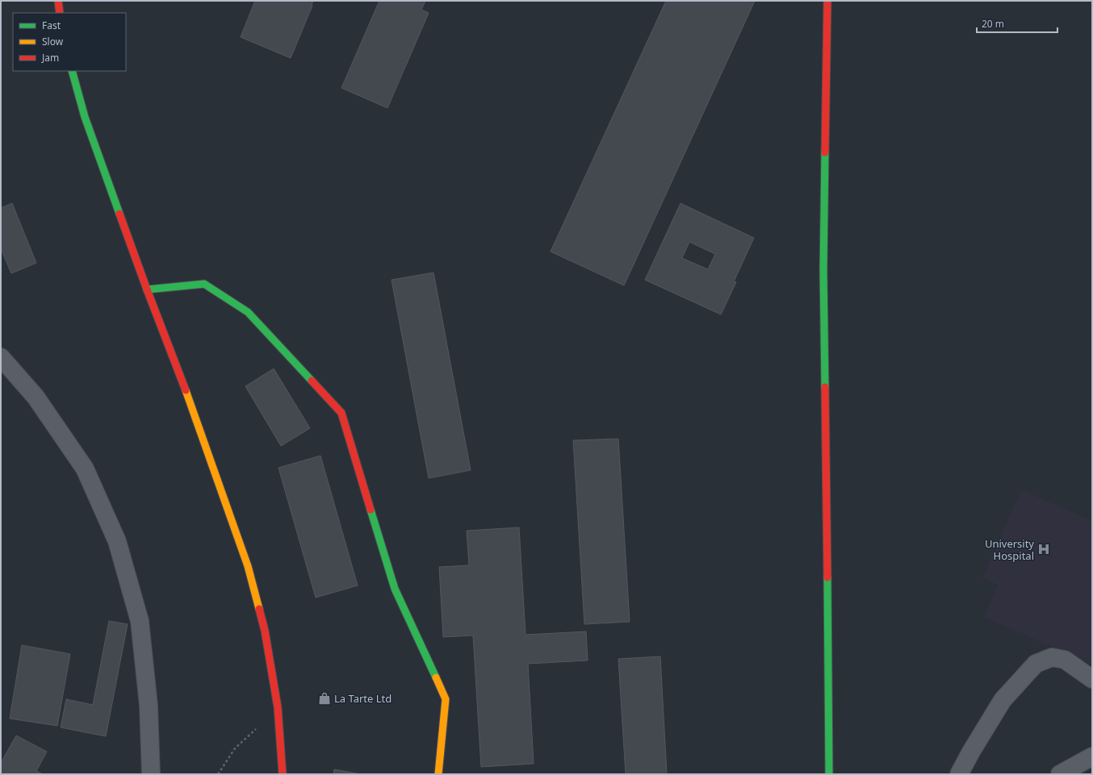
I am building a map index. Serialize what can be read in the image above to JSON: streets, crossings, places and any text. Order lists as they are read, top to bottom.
{
  "places": {
    "hospital": ["University Hospital"],
    "shop": ["La Tarte Ltd"]
  },
  "legend": ["Fast", "Slow", "Jam"],
  "scale_bar": "20 m"
}
